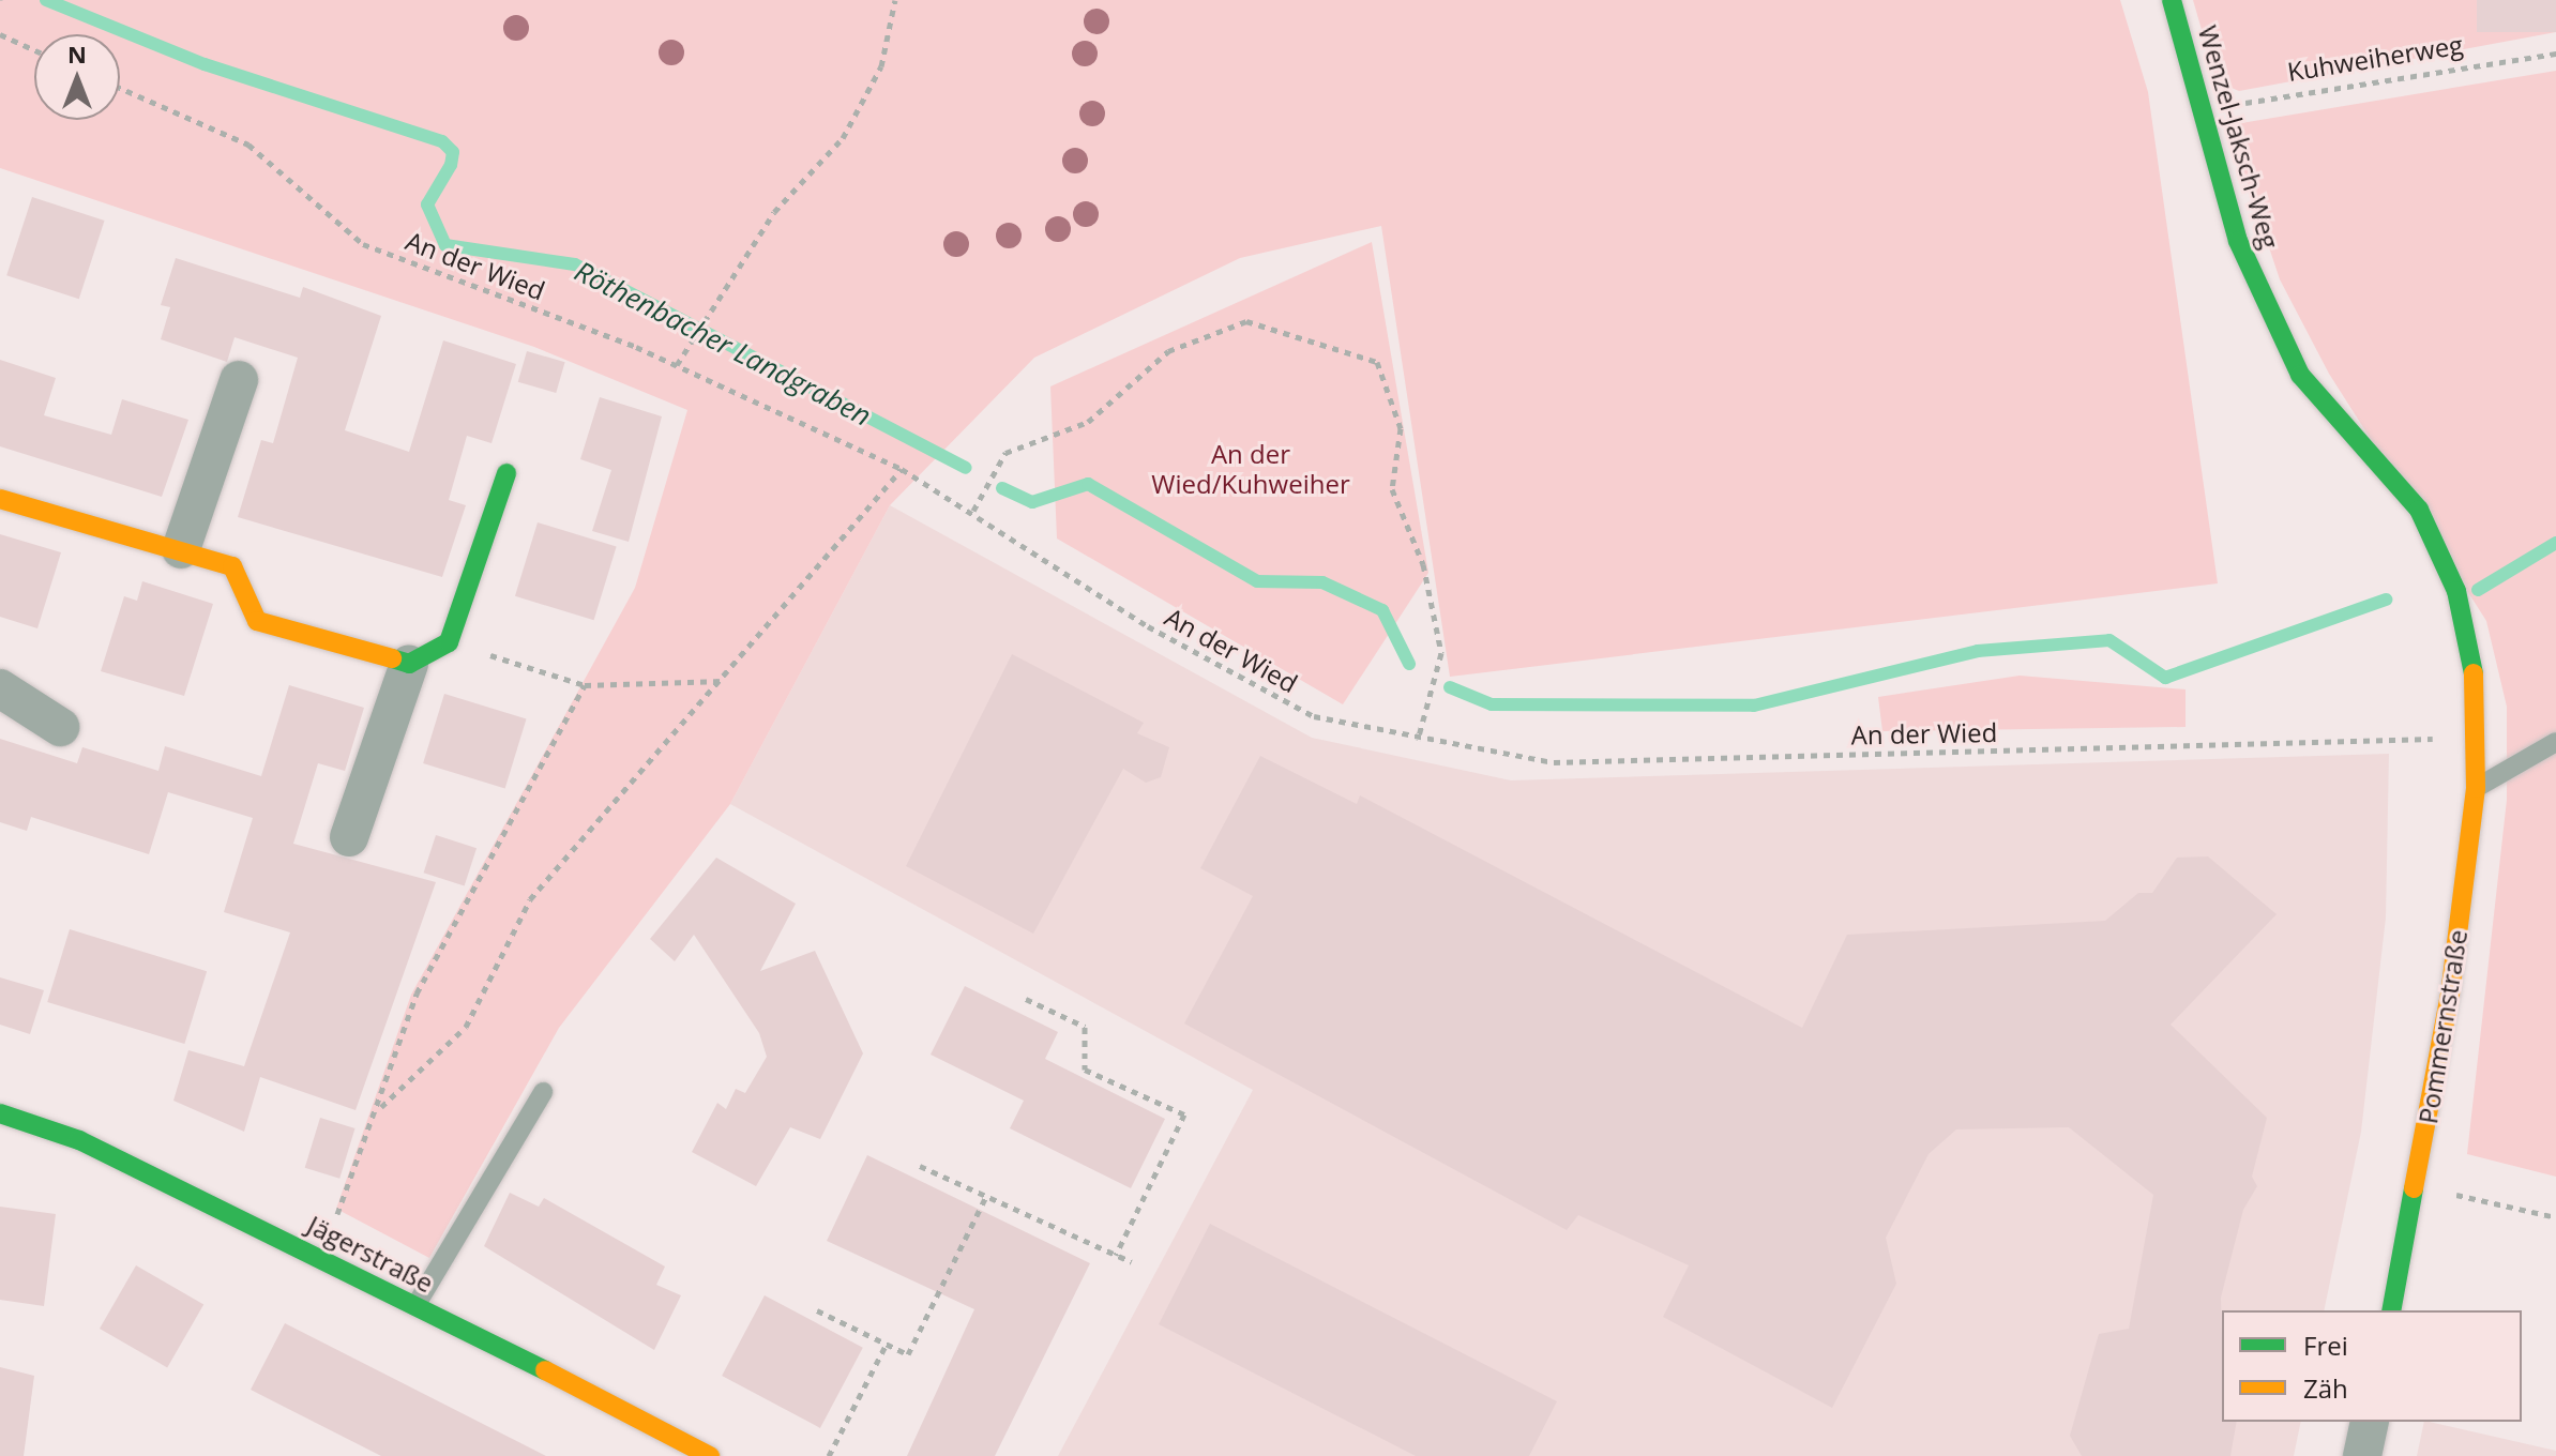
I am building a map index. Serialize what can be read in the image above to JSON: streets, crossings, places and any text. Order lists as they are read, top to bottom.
{
  "streets": {
    "street": ["Wenzel-Jaksch-Weg", "Pommernstraße", "Jägerstraße"],
    "path": ["Kuhweiherweg", "An der Wied"]
  },
  "crossings": [
    ["Kuhweiherweg", "Wenzel-Jaksch-Weg"],
    ["Wenzel-Jaksch-Weg", "An der Wied"],
    ["Wenzel-Jaksch-Weg", "Pommernstraße"],
    ["An der Wied", "Pommernstraße"]
  ],
  "water": ["Röthenbacher Landgraben"],
  "parks": ["An der Wied/Kuhweiher"],
  "legend": ["Frei", "Zäh"],
  "north": "top"
}
